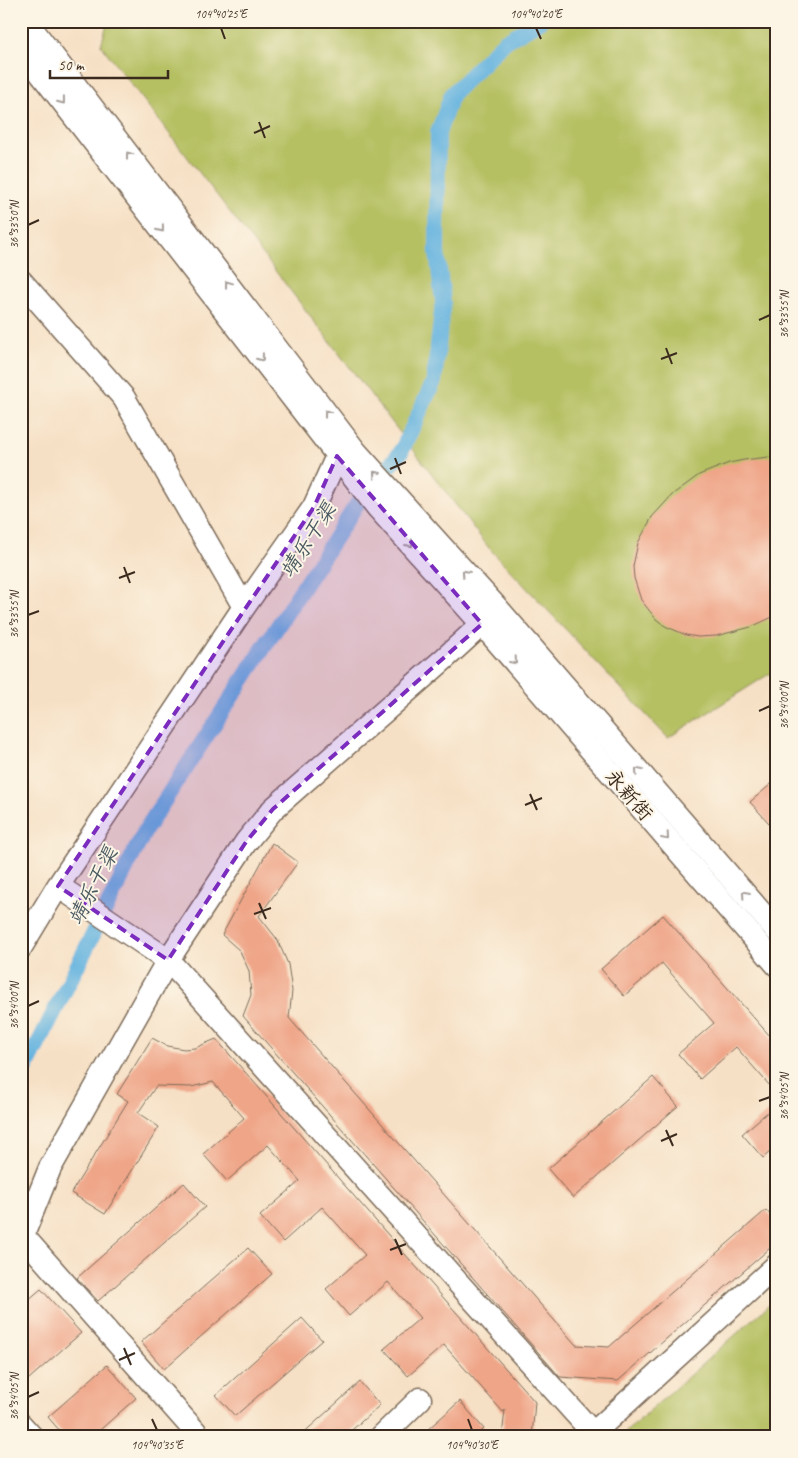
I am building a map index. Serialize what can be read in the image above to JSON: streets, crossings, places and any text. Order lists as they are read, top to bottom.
{
  "streets": {
    "street": ["永新街"]
  },
  "water": ["靖乐干渠"],
  "scale_bar": "50 m",
  "coordinates": [
    "104°40'25\"E",
    "104°40'20\"E",
    "36°33'50\"N",
    "36°33'55\"N",
    "36°34'00\"N",
    "36°34'05\"N",
    "104°40'35\"E",
    "104°40'30\"E"
  ]
}
